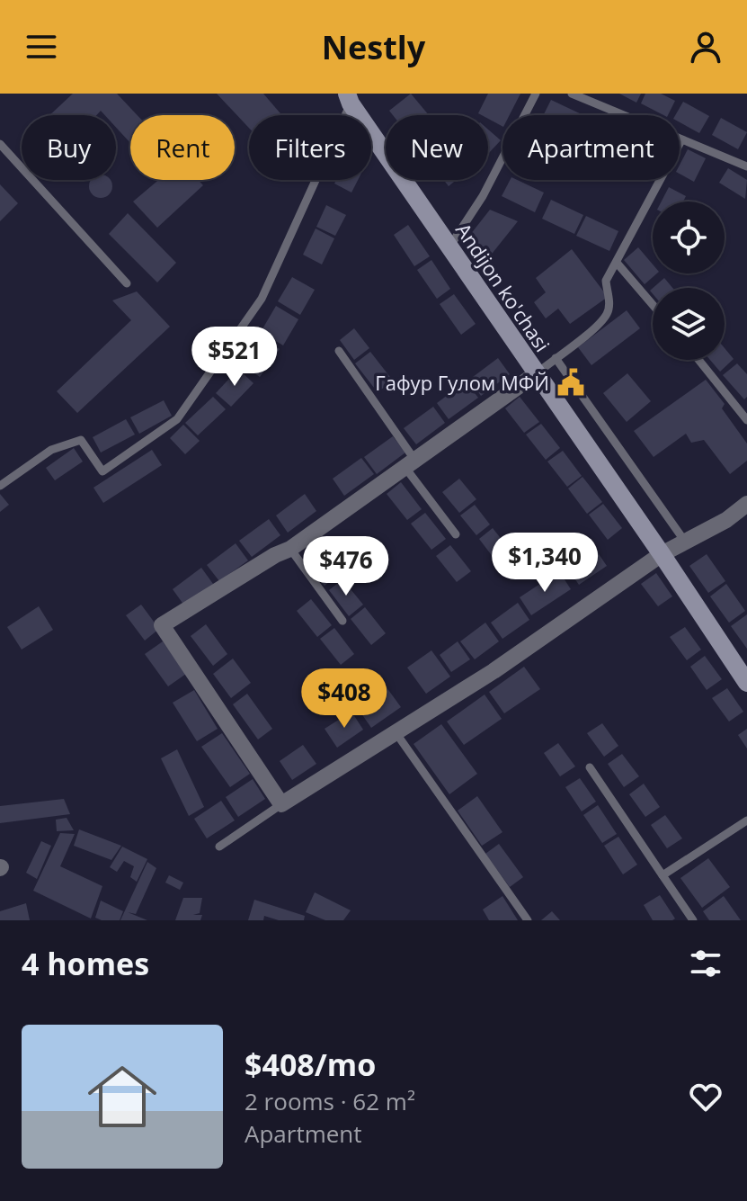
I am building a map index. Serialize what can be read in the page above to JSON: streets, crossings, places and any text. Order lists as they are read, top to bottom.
{
  "streets": {
    "street": ["Andijon ko'chasi"]
  },
  "places": {
    "public building": ["Гафур Гулом МФЙ"]
  },
  "page": {
    "header": "Nestly",
    "chip": [
      "Buy",
      "Rent",
      "Filters",
      "New",
      "Apartment"
    ],
    "price": [
      "$521",
      "$1,340",
      "$476",
      "$408"
    ],
    "heading": "4 homes",
    "list": [
      {
        "name": "$408/mo",
        "note": "2 rooms · 62 m² · Apartment"
      }
    ]
  }
}
